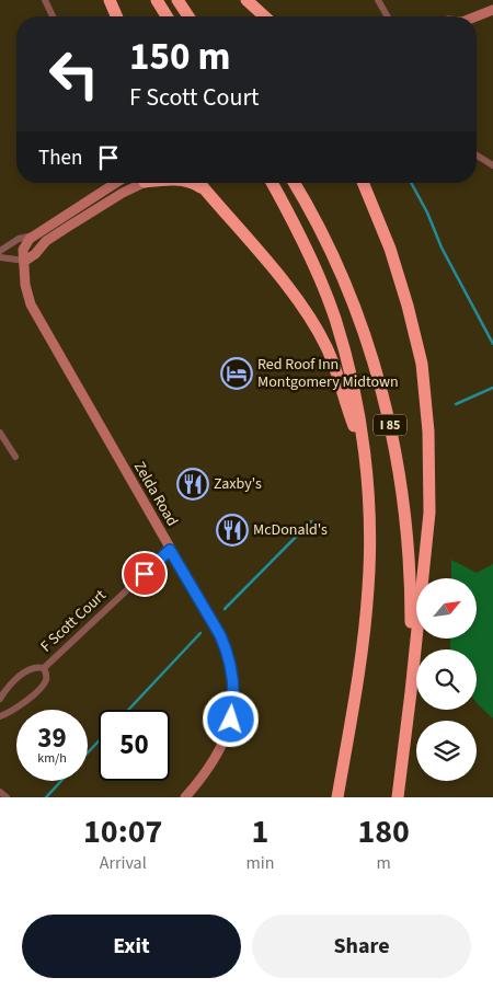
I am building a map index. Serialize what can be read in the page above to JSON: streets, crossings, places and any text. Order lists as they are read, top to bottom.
{
  "streets": {
    "highway": ["I 85"],
    "main road": ["Zelda Road"],
    "street": ["F Scott Court"]
  },
  "crossings": [
    ["Zelda Road", "F Scott Court"]
  ],
  "places": {
    "hotel": ["Red Roof Inn Montgomery Midtown"],
    "restaurant": ["Zaxby's", "McDonald's"]
  },
  "north": "top right",
  "page": {
    "turn": ["150 m", "F Scott Court"],
    "then": "Then",
    "speed": "39 km/h",
    "limit": "50",
    "eta": [
      "10:07",
      "Arrival",
      "1",
      "min",
      "180",
      "m"
    ],
    "buttons": ["Exit", "Share"]
  }
}
